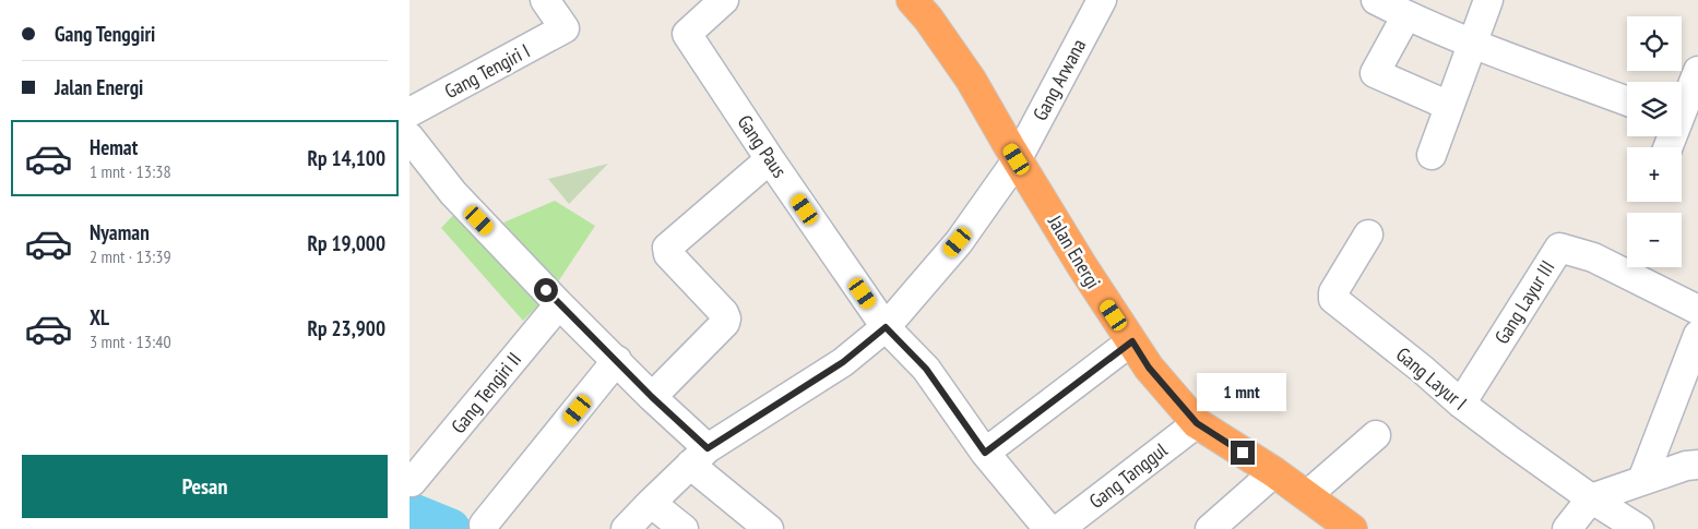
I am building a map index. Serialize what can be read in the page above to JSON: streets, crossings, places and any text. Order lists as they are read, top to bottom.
{
  "streets": {
    "highway": ["Jalan Energi"],
    "street": [
      "Gang Tengiri I",
      "Gang Arwana",
      "Gang Paus",
      "Gang Layur III",
      "Gang Layur I",
      "Gang Tengiri II",
      "Gang Tanggul"
    ]
  },
  "crossings": [
    ["Gang Arwana", "Gang Paus"],
    ["Gang Arwana", "Jalan Energi"],
    ["Jalan Energi", "Gang Tanggul"],
    ["Gang Layur III", "Gang Layur I"]
  ],
  "page": {
    "banner": ["Gang Tenggiri", "Jalan Energi"],
    "map_buttons": ["+", "−"],
    "list": [
      {
        "name": "Hemat",
        "note": "1 mnt · 13:38",
        "value": "Rp 14,100"
      },
      {
        "name": "Nyaman",
        "note": "2 mnt · 13:39",
        "value": "Rp 19,000"
      },
      {
        "name": "XL",
        "note": "3 mnt · 13:40",
        "value": "Rp 23,900"
      }
    ],
    "bubble": "1 mnt",
    "buttons": "Pesan"
  }
}
